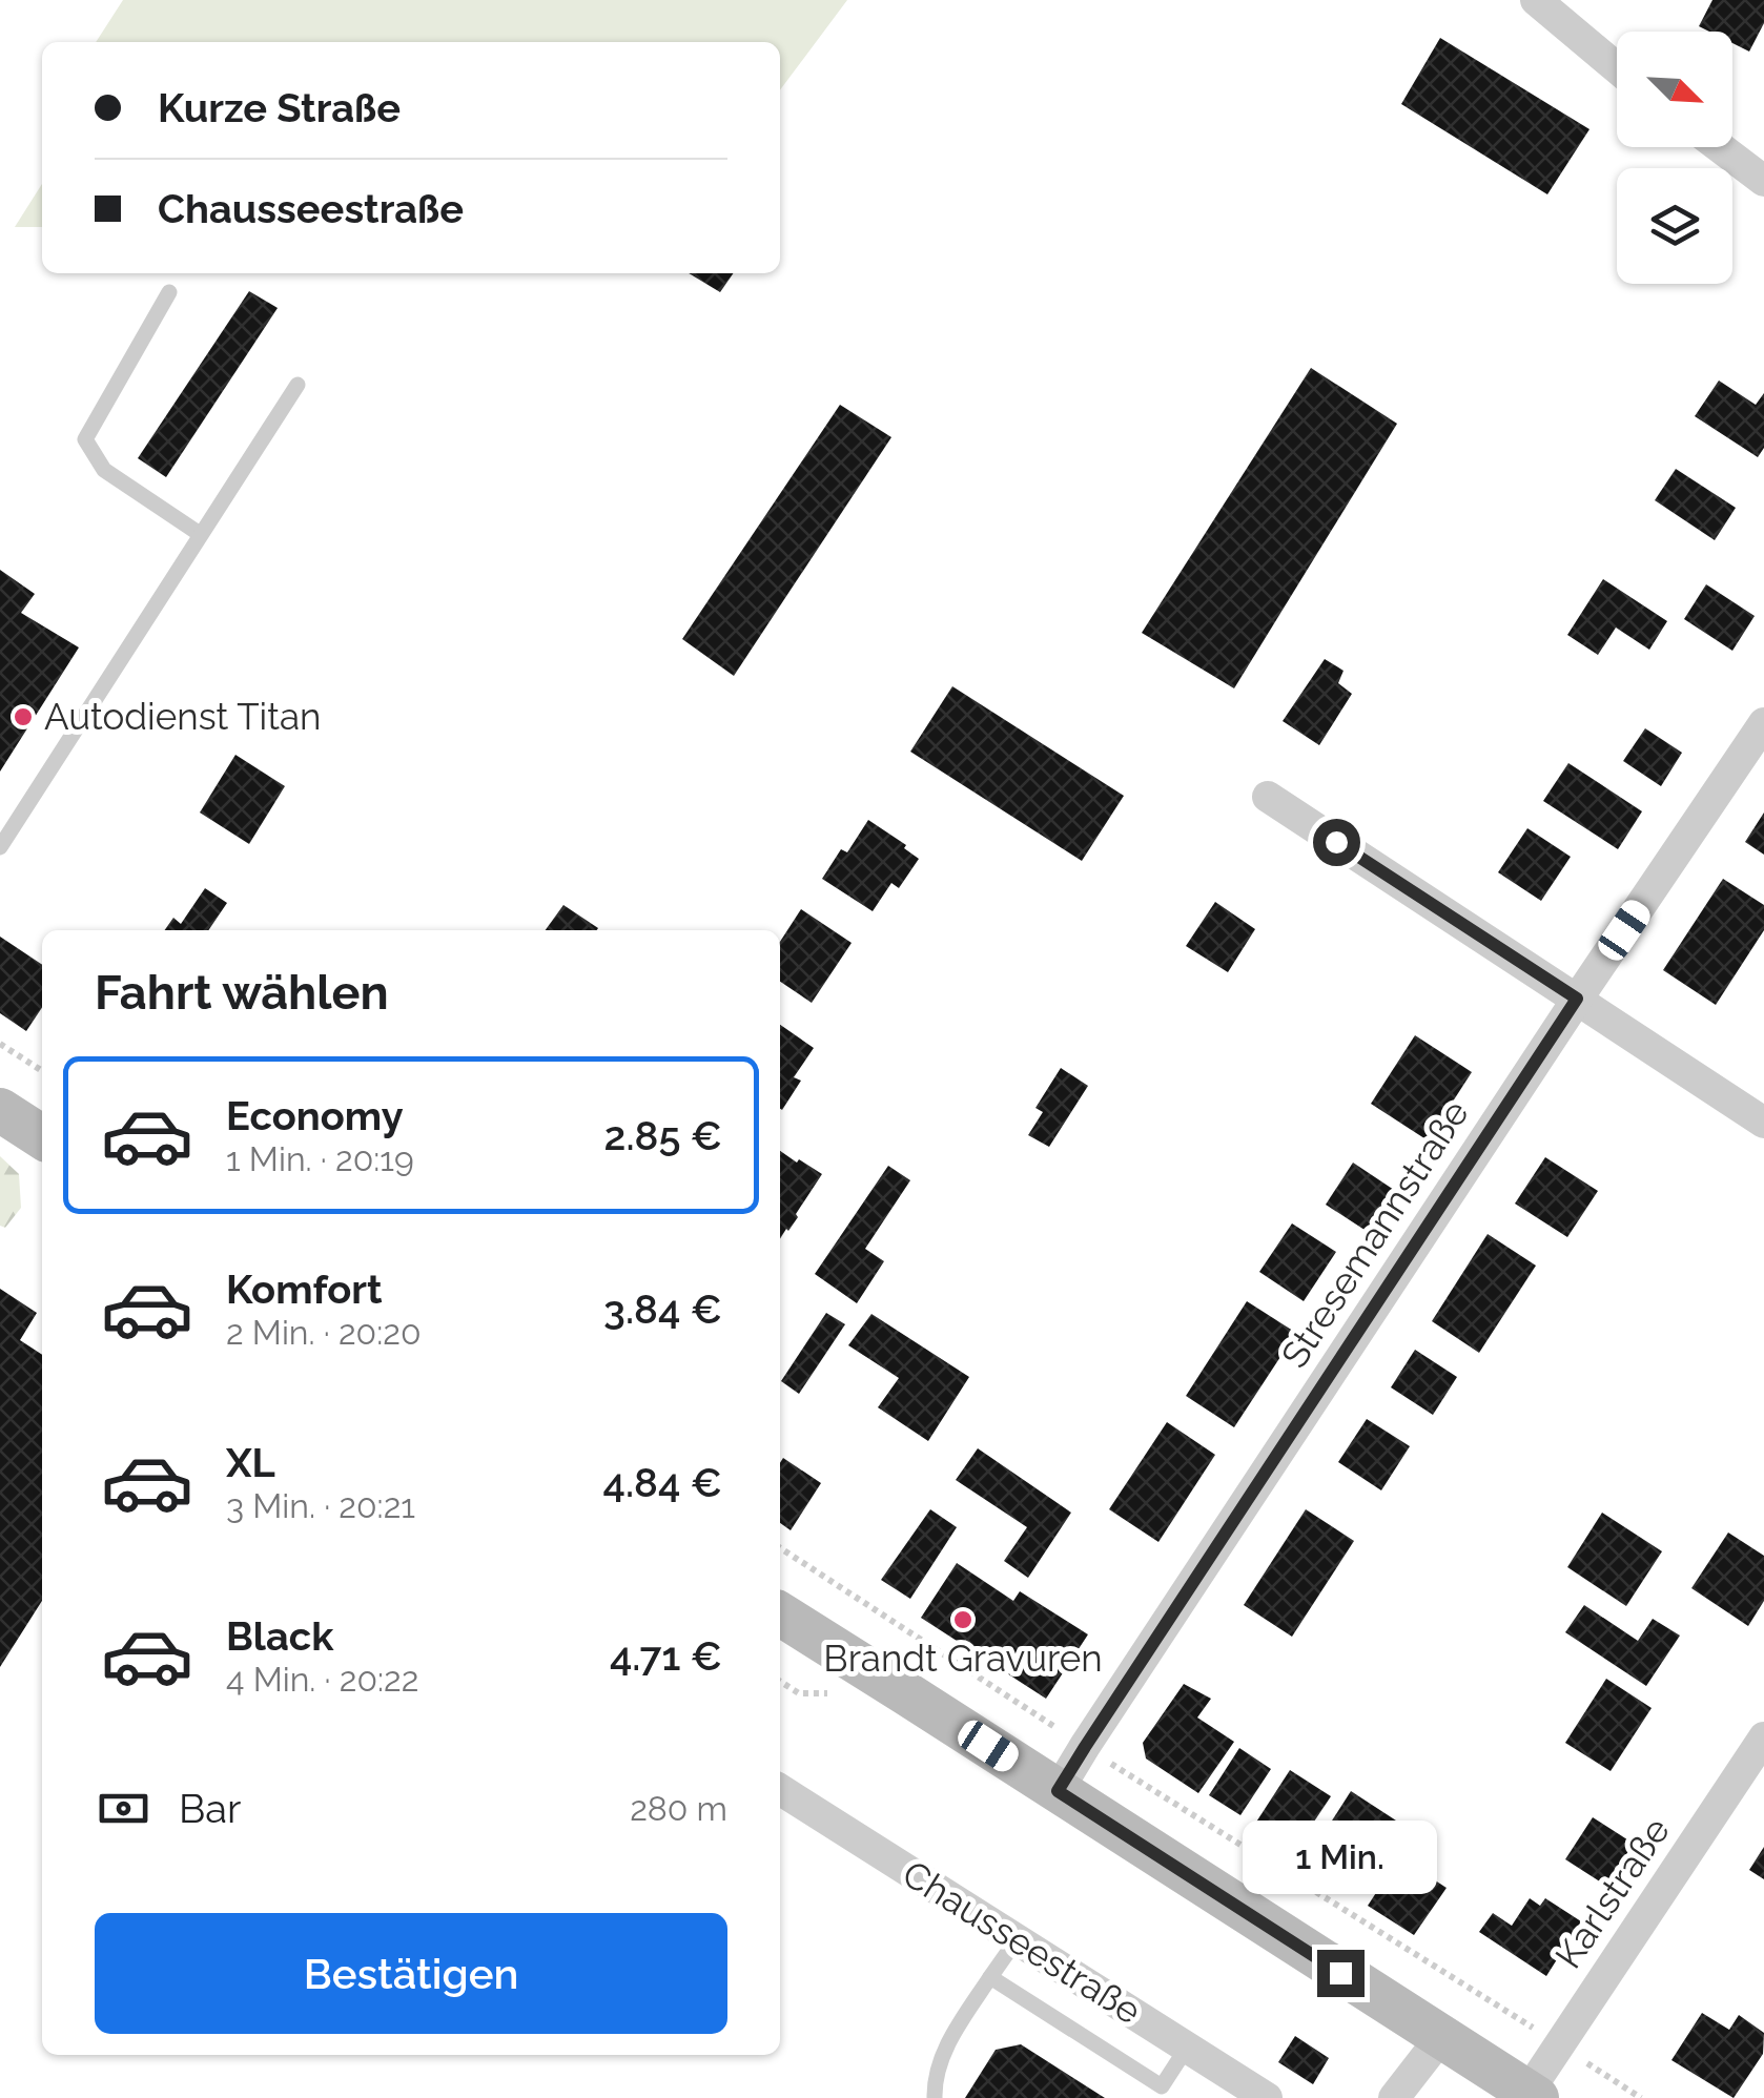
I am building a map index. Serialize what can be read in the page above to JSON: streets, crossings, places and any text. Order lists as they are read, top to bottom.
{
  "streets": {
    "street": ["Stresemannstraße", "Karlstraße", "Chausseestraße"]
  },
  "places": ["Autodienst Titan", "Brandt Gravuren"],
  "north": "bottom right",
  "page": {
    "banner": ["Kurze Straße", "Chausseestraße"],
    "heading": "Fahrt wählen",
    "list": [
      {
        "name": "Economy",
        "note": "1 Min. · 20:19",
        "value": "2.85 €"
      },
      {
        "name": "Komfort",
        "note": "2 Min. · 20:20",
        "value": "3.84 €"
      },
      {
        "name": "XL",
        "note": "3 Min. · 20:21",
        "value": "4.84 €"
      },
      {
        "name": "Black",
        "note": "4 Min. · 20:22",
        "value": "4.71 €"
      }
    ],
    "pay": ["Bar", "280 m"],
    "bubble": "1 Min.",
    "buttons": "Bestätigen"
  }
}
